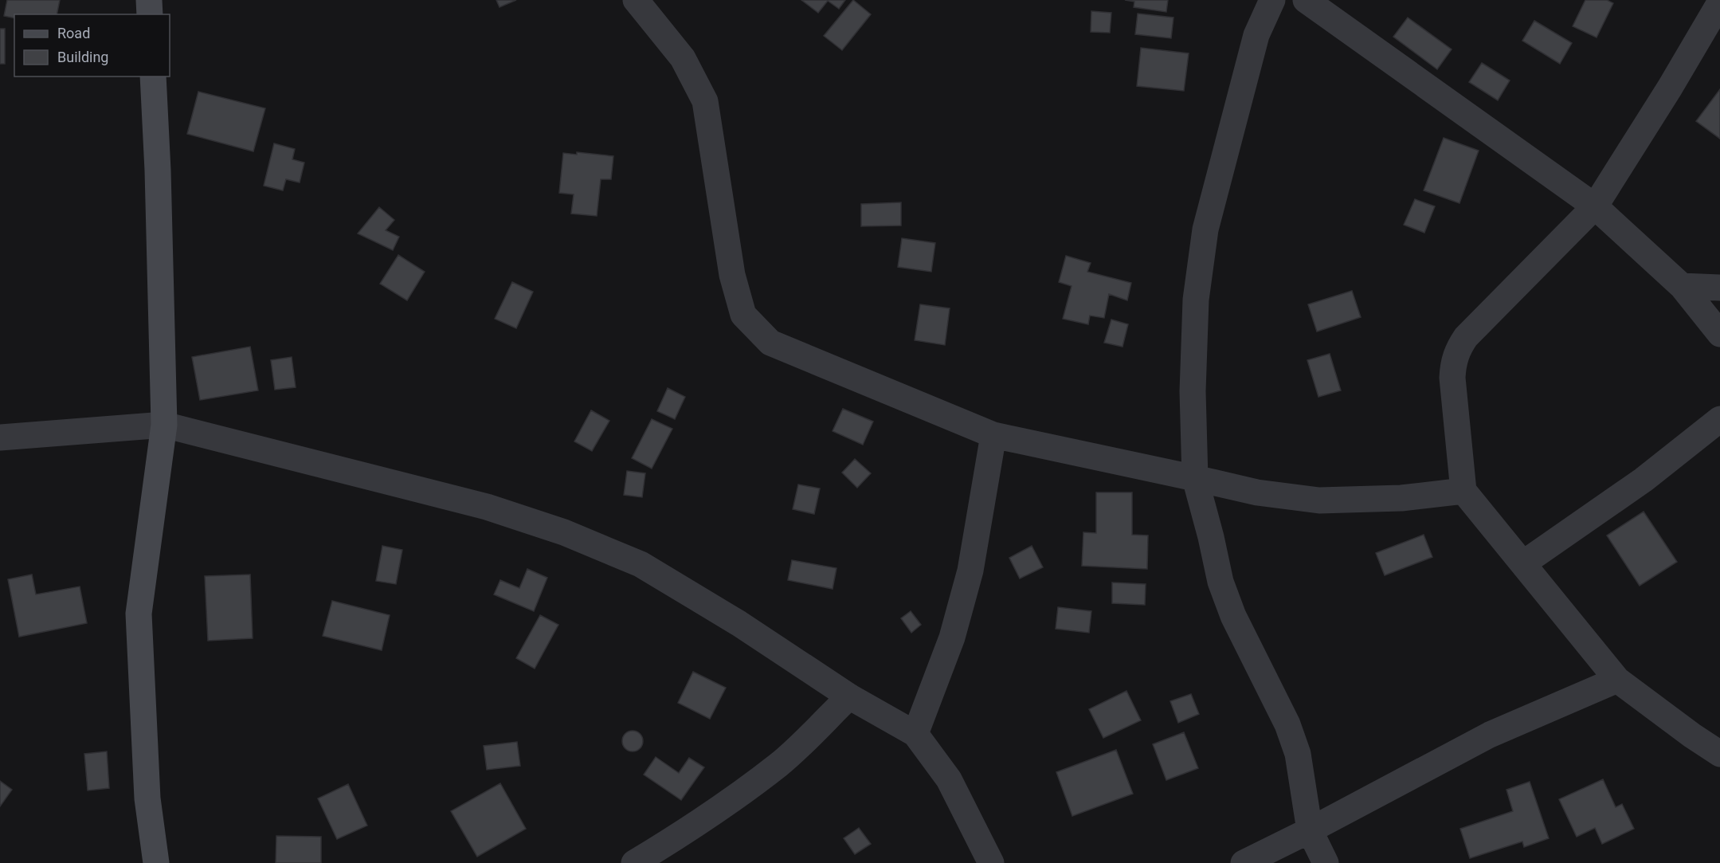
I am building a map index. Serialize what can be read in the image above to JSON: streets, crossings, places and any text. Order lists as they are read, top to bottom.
{
  "legend": ["Road", "Building"]
}
